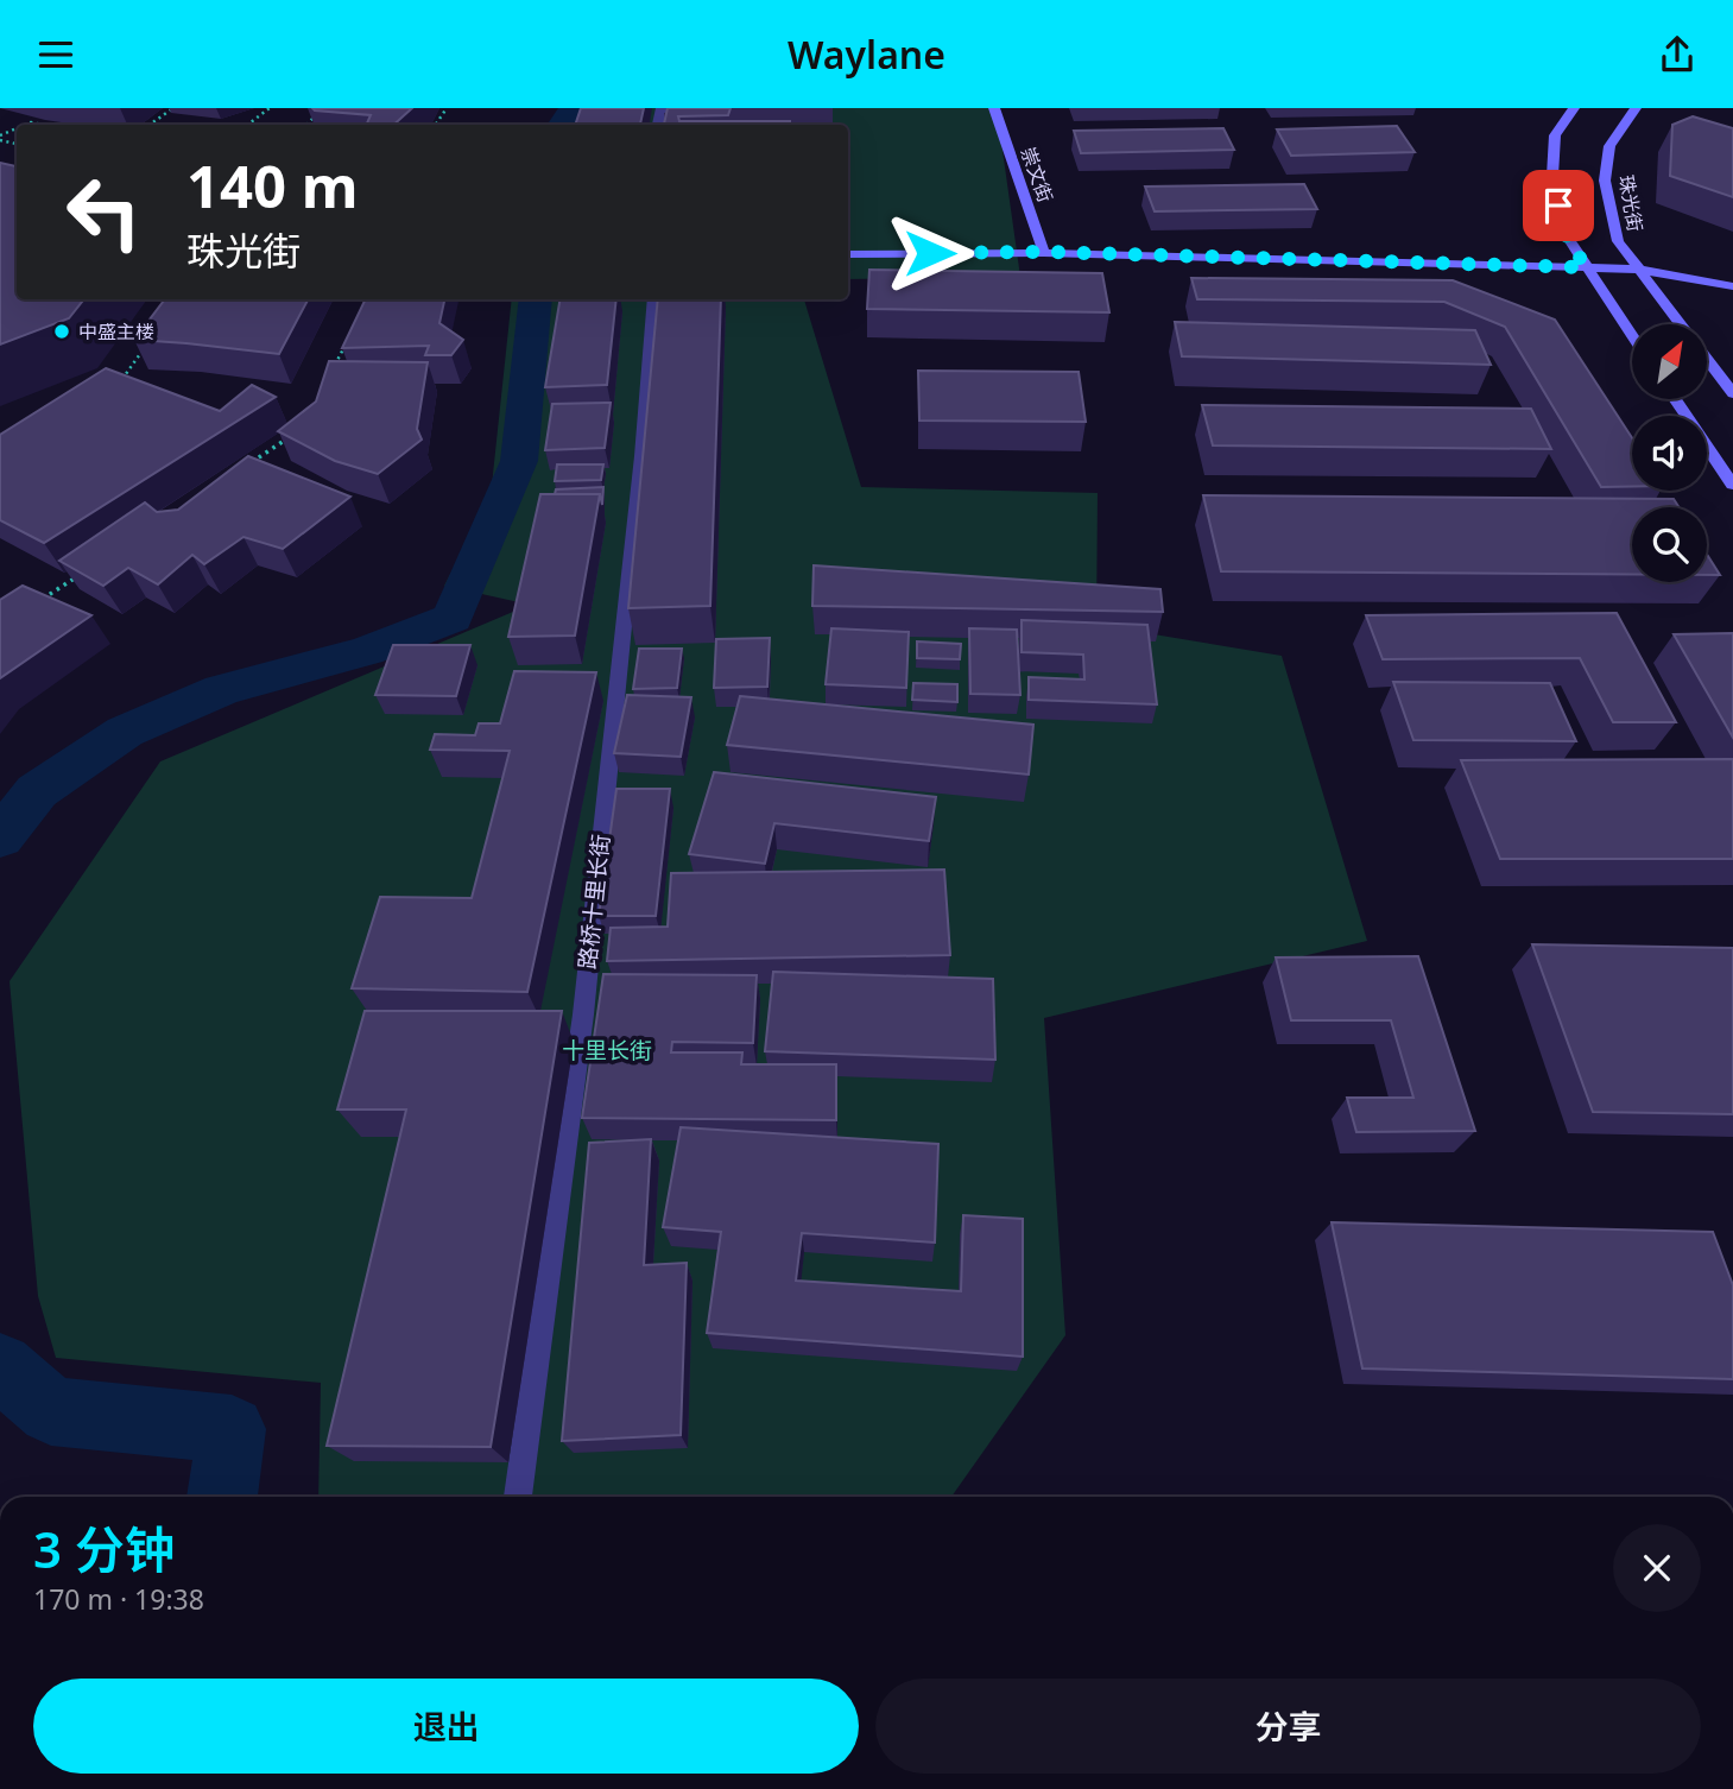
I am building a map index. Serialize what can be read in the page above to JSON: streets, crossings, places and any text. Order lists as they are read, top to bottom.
{
  "streets": {
    "main road": ["崇文街", "珠光街"],
    "street": ["路桥十里长街"]
  },
  "parks": ["十里长街"],
  "places": ["中盛主楼"],
  "north": "top right",
  "page": {
    "header": "Waylane",
    "turn": ["140 m", "珠光街"],
    "heading": ["3 分钟", "170 m · 19:38"],
    "buttons": ["退出", "分享"]
  }
}
